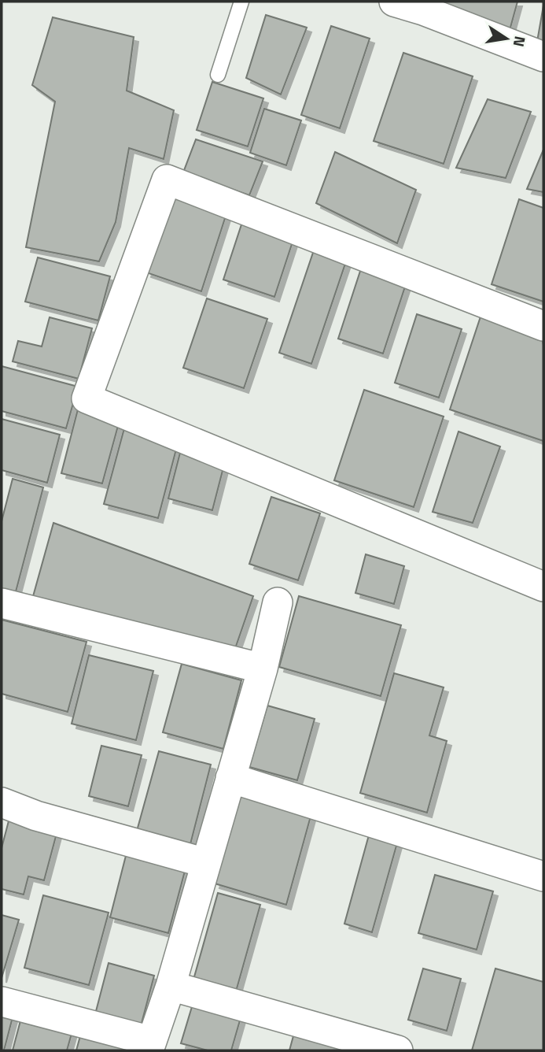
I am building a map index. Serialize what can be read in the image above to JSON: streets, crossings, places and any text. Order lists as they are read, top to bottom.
{
  "north": "right"
}
